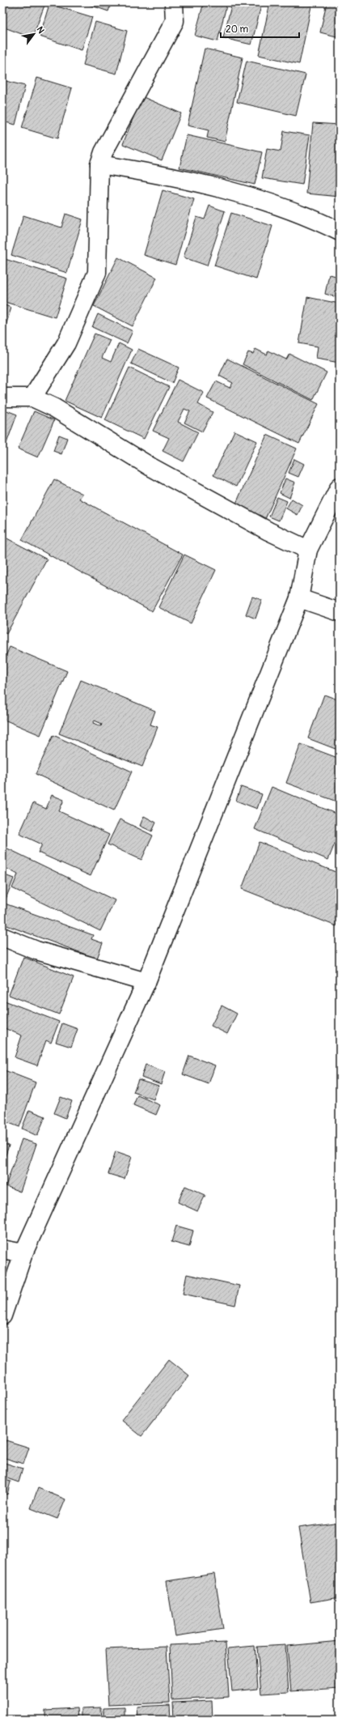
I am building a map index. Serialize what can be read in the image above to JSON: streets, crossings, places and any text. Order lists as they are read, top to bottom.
{
  "scale_bar": "20 m",
  "north": "top right"
}
